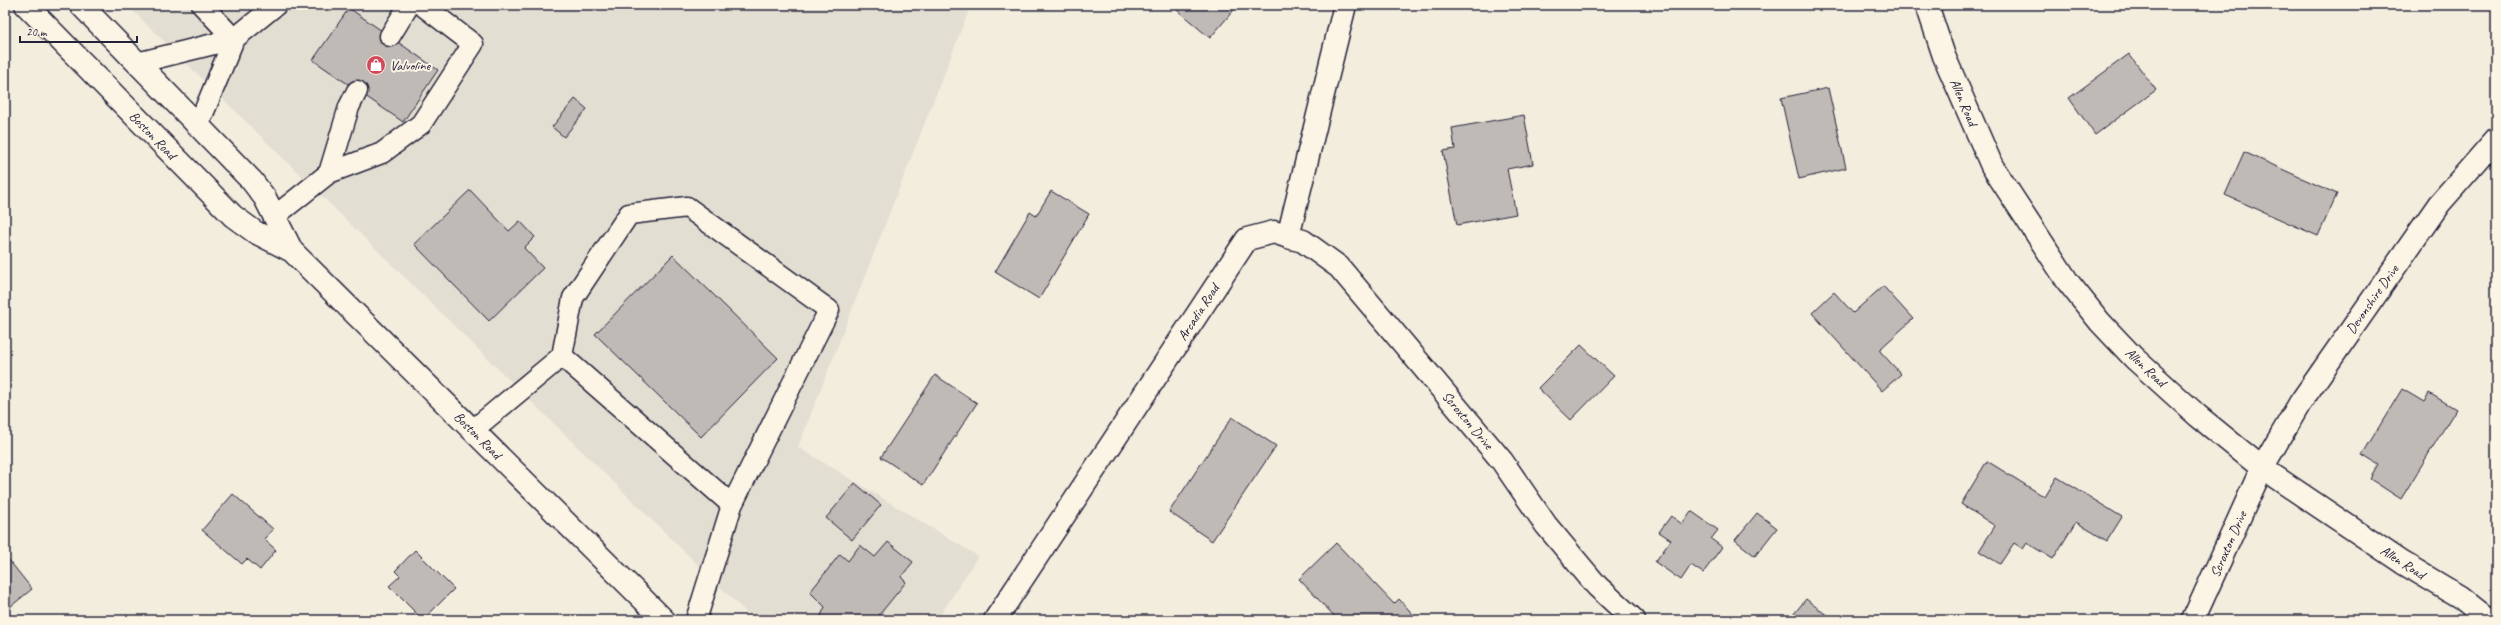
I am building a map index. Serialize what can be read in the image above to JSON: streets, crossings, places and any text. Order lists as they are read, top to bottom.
{
  "streets": {
    "street": [
      "Allen Road",
      "Boston Road",
      "Devonshire Drive",
      "Arcadia Road",
      "Scroxton Drive"
    ]
  },
  "crossings": [
    ["Allen Road", "Devonshire Drive"],
    ["Allen Road", "Scroxton Drive"],
    ["Devonshire Drive", "Scroxton Drive"],
    ["Arcadia Road", "Scroxton Drive"]
  ],
  "places": {
    "shop": ["Valvoline"]
  },
  "scale_bar": "20 m"
}
